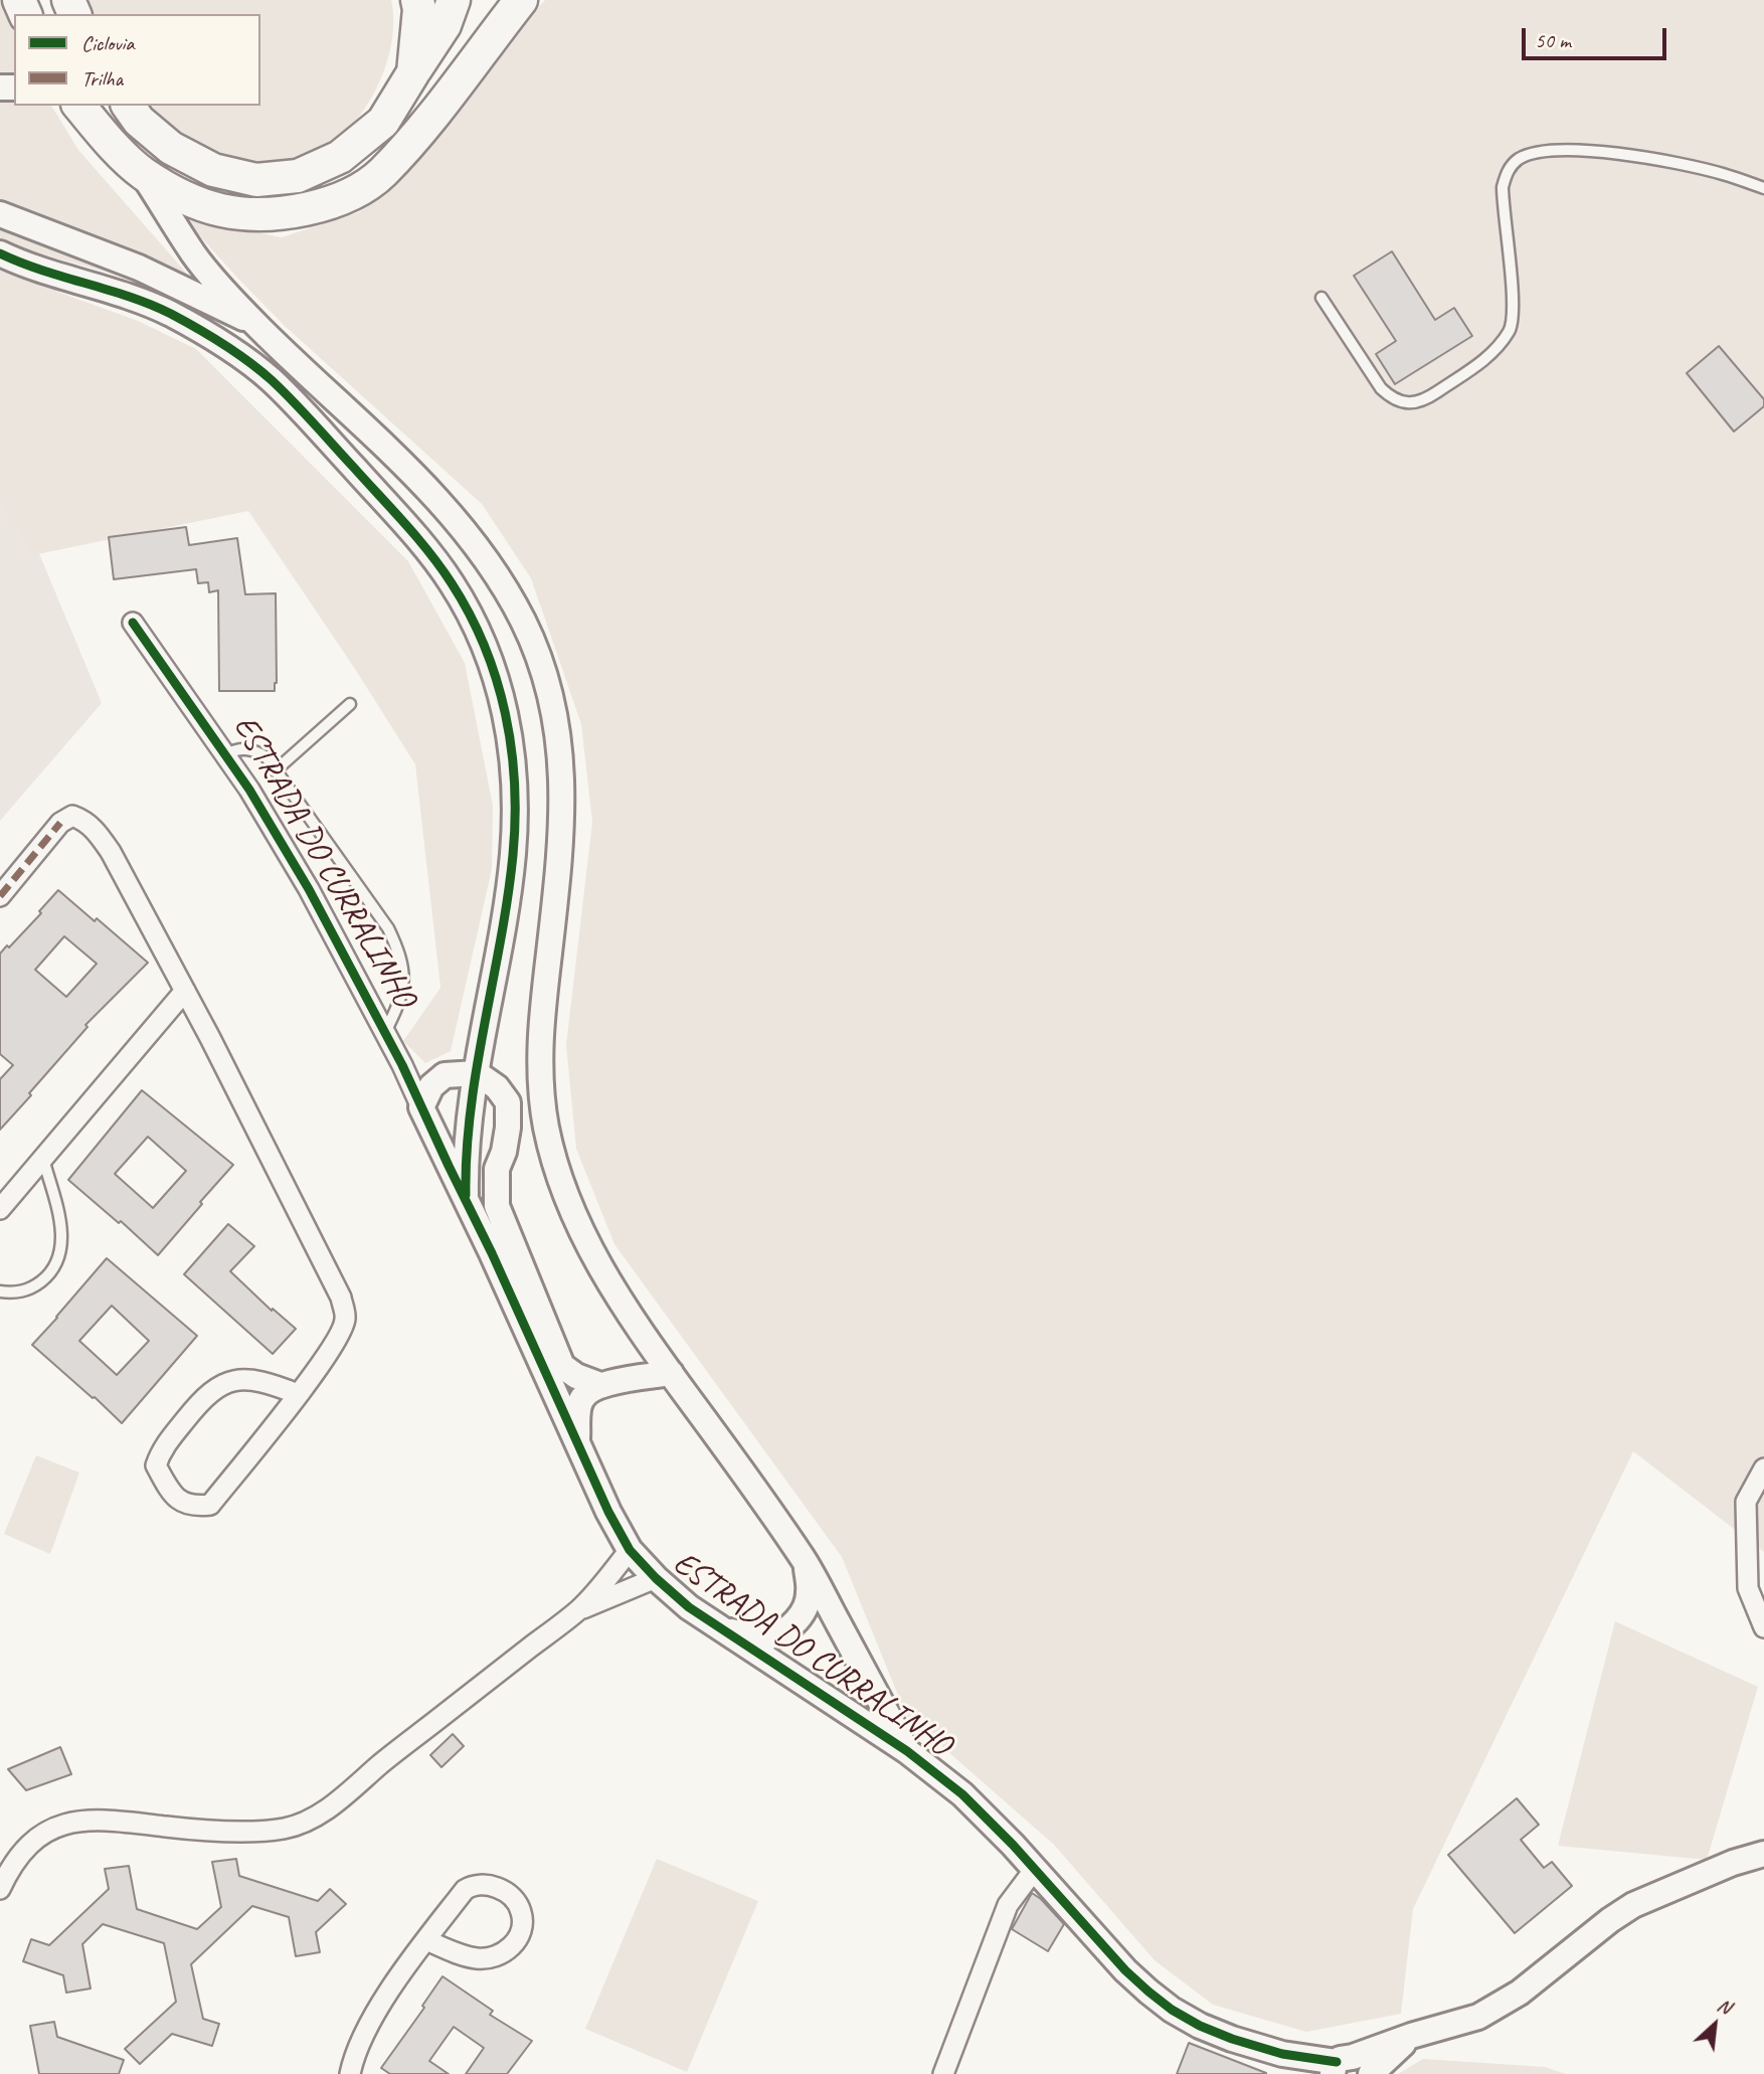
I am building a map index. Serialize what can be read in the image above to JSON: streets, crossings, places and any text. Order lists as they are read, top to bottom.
{
  "streets": {
    "street": ["ESTRADA DO CURRALINHO"]
  },
  "legend": ["Ciclovia", "Trilha"],
  "scale_bar": "50 m",
  "north": "top right"
}
